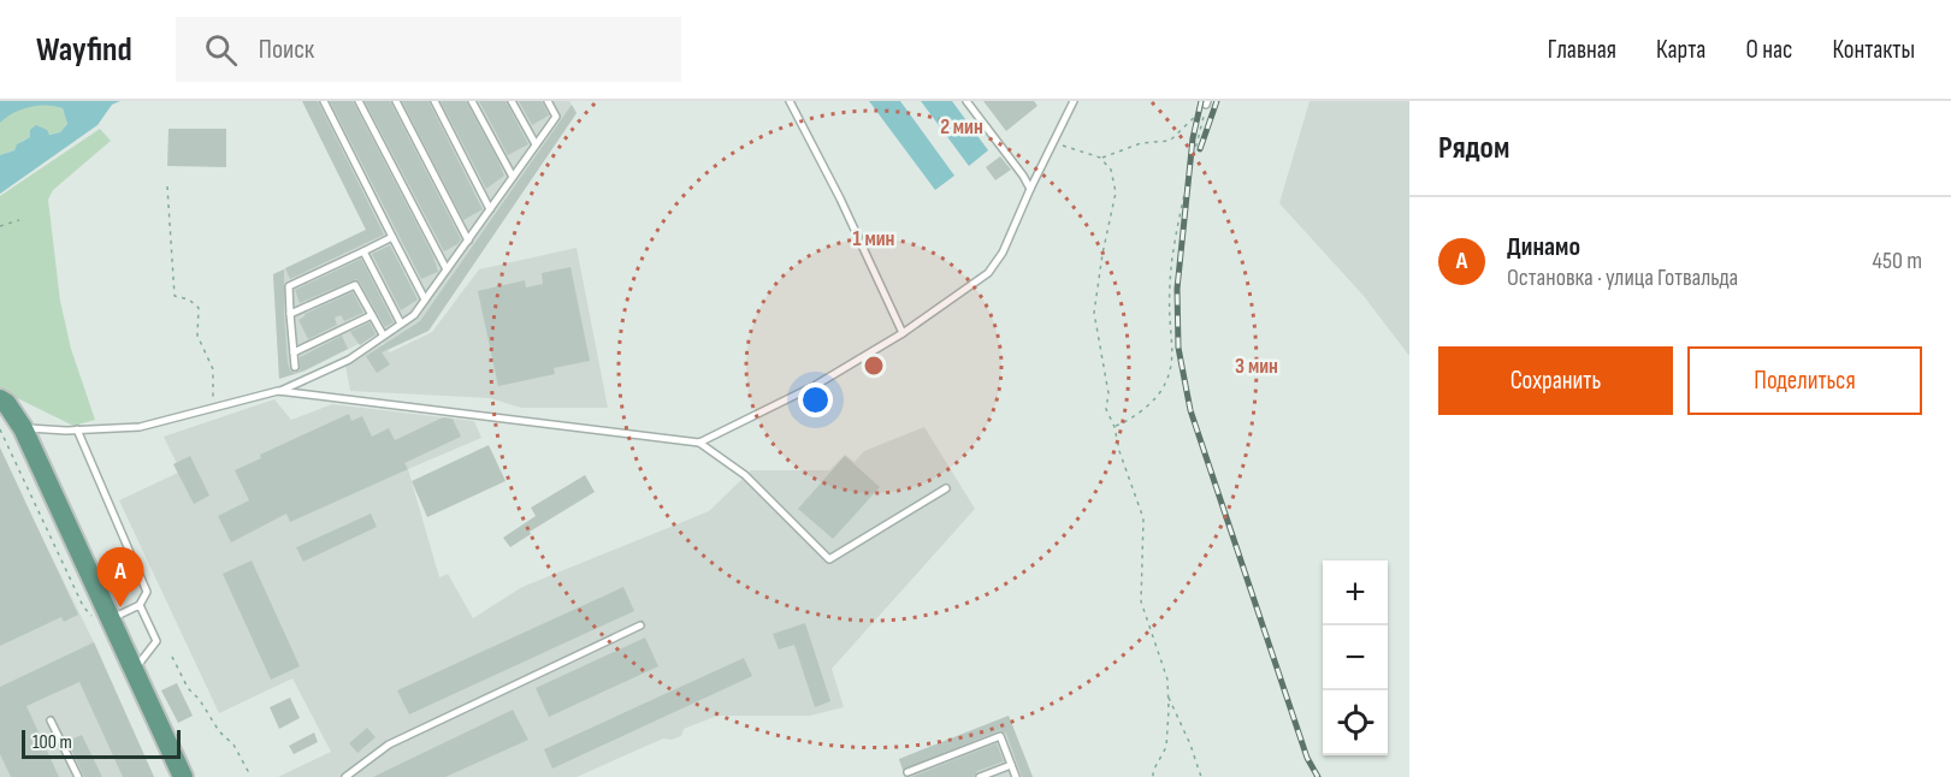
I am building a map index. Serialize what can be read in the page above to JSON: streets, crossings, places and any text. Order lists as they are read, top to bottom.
{
  "scale_bar": "100 m",
  "page": {
    "header": "Wayfind",
    "search": "Поиск",
    "nav": [
      "Главная",
      "Карта",
      "О нас",
      "Контакты"
    ],
    "heading": "Рядом",
    "list": [
      {
        "mark": "A",
        "name": "Динамо",
        "note": "Остановка · улица Готвальда",
        "value": "450 m"
      }
    ],
    "buttons": ["Сохранить", "Поделиться"],
    "pins": "A",
    "map_buttons": ["+", "−"],
    "scale": "100 m"
  },
  "rings": ["2 мин", "1 мин", "3 мин"]
}
